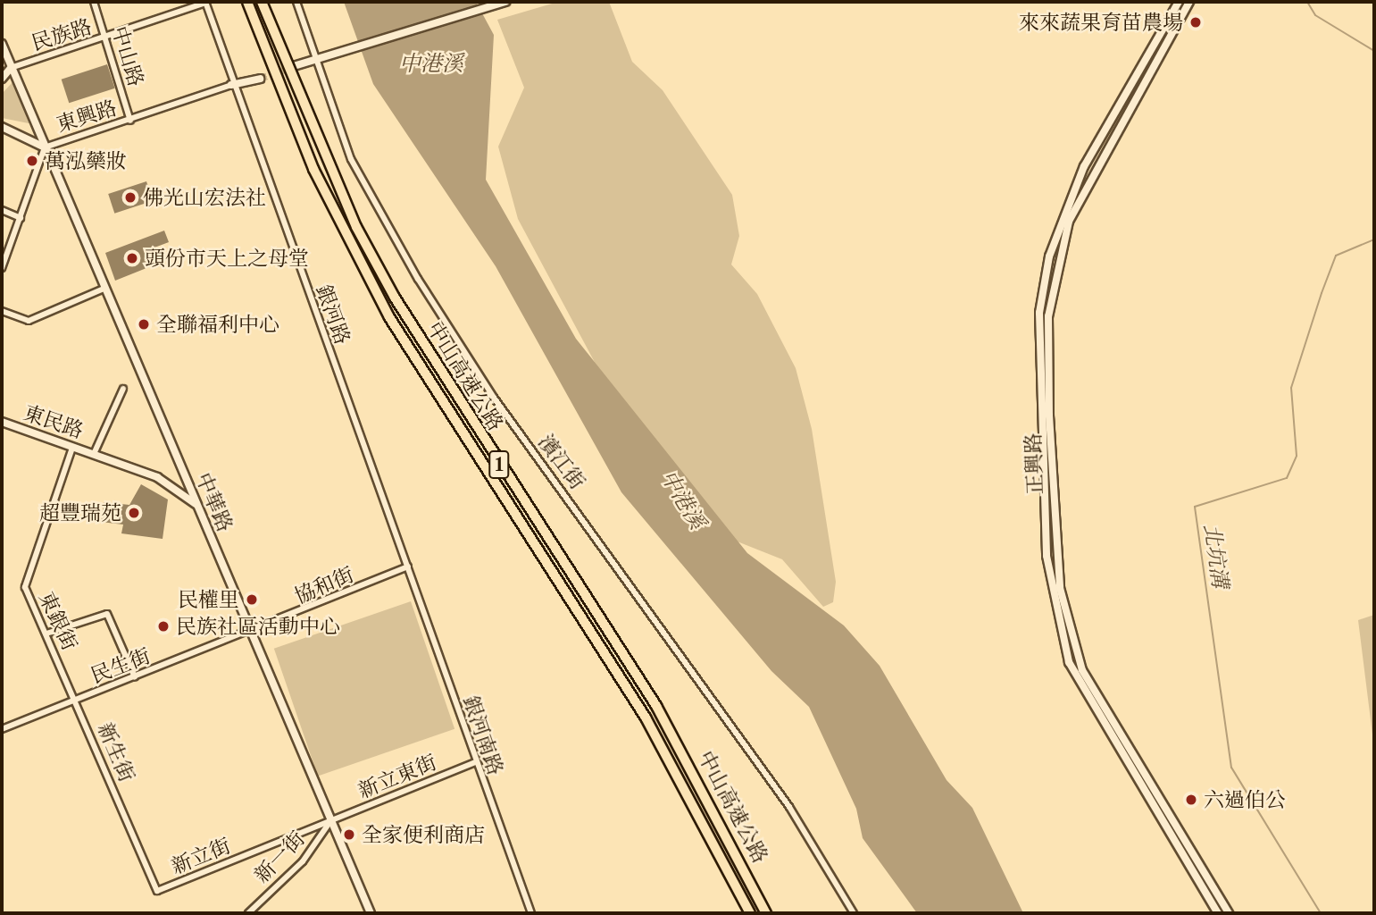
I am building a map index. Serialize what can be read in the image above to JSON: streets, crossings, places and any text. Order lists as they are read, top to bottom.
{
  "streets": {
    "highway": ["中山高速公路", "1"],
    "main road": [
      "民族路",
      "東興路",
      "東民路",
      "正興路",
      "中華路"
    ],
    "street": [
      "中山路",
      "銀河路",
      "濱江街",
      "協和街",
      "東銀街",
      "民生街",
      "銀河南路",
      "新生街",
      "新立東街",
      "新立街",
      "新一街"
    ]
  },
  "crossings": [
    ["民族路", "中山路"],
    ["民族路", "銀河路"],
    ["民族路", "中華路"],
    ["中山路", "東興路"],
    ["東興路", "銀河路"],
    ["東興路", "中華路"],
    ["銀河路", "協和街"],
    ["銀河路", "銀河南路"],
    ["東民路", "中華路"],
    ["東民路", "東銀街"],
    ["中華路", "協和街"],
    ["中華路", "民生街"],
    ["中華路", "新立東街"],
    ["中華路", "新立街"],
    ["中華路", "新一街"],
    ["協和街", "民生街"],
    ["協和街", "銀河南路"],
    ["東銀街", "民生街"],
    ["東銀街", "新生街"],
    ["民生街", "新生街"],
    ["銀河南路", "新立東街"],
    ["新生街", "新立街"],
    ["新立東街", "新立街"],
    ["新立東街", "新一街"],
    ["新立街", "新一街"]
  ],
  "water": ["中港溪", "北坑溝"],
  "places": [
    "來來蔬果育苗農場",
    "萬泓藥妝",
    "佛光山宏法社",
    "頭份市天上之母堂",
    "全聯福利中心",
    "超豐瑞苑",
    "民權里",
    "民族社區活動中心",
    "六過伯公",
    "全家便利商店"
  ]
}
